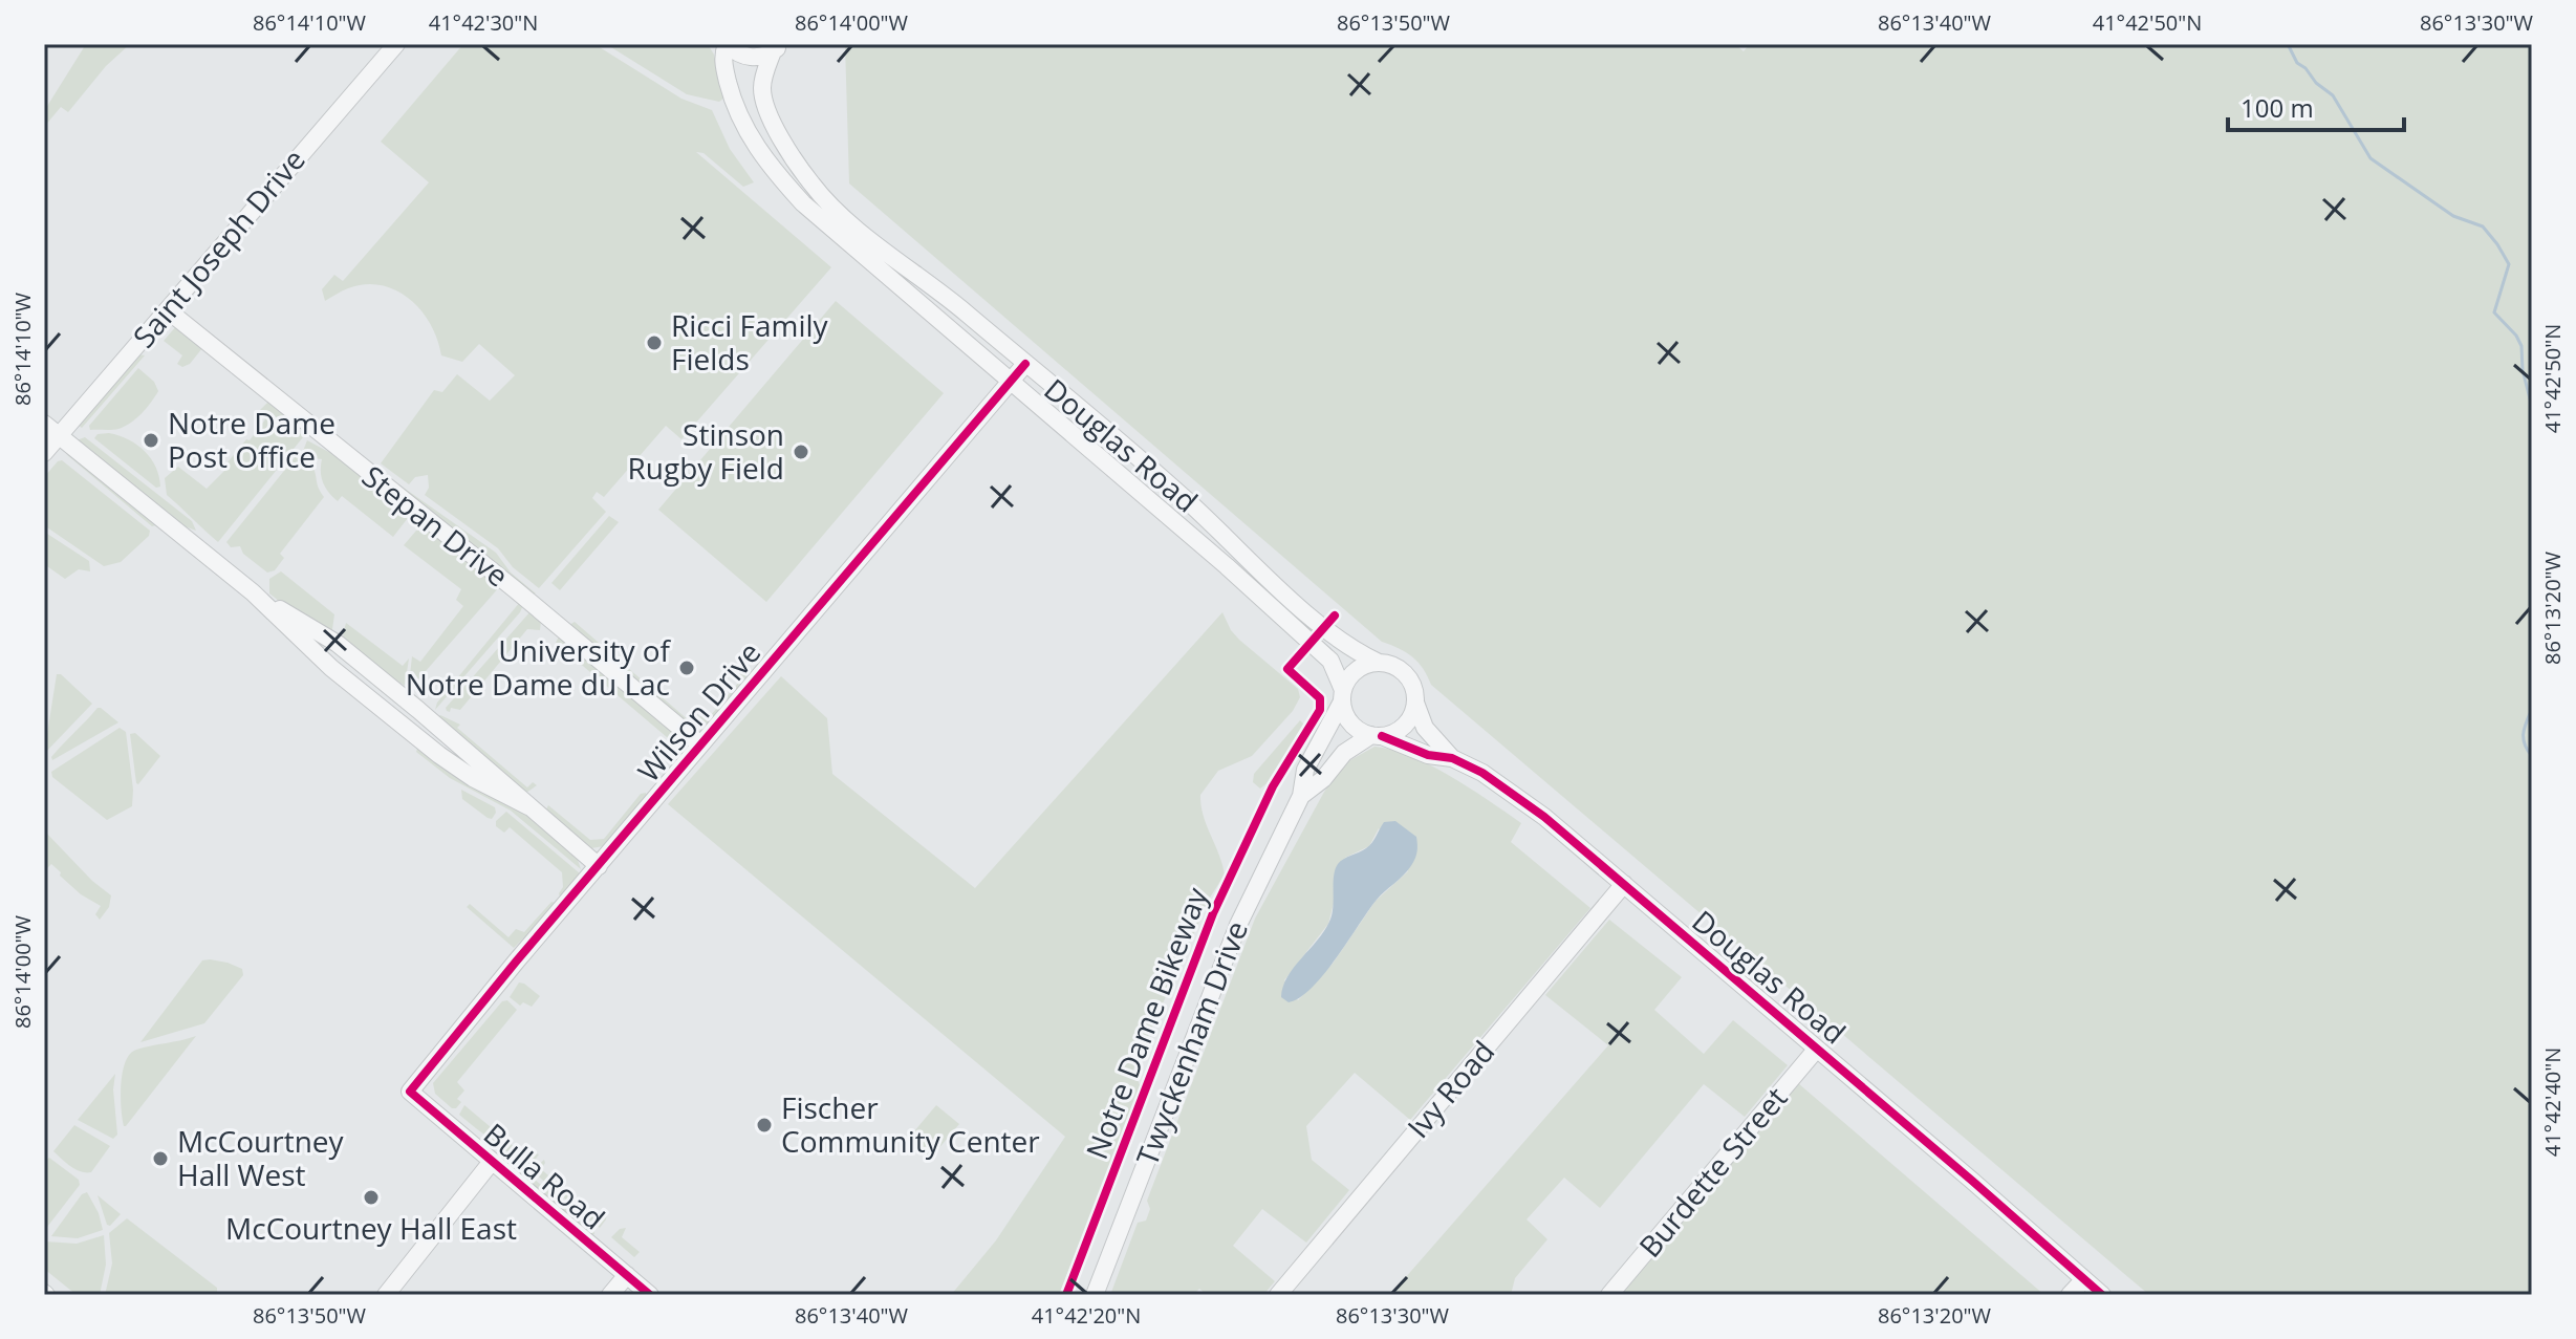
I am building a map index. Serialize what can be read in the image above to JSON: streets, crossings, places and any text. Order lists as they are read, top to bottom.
{
  "streets": {
    "street": [
      "Saint Joseph Drive",
      "Douglas Road",
      "Stepan Drive",
      "Wilson Drive",
      "Twyckenham Drive",
      "Ivy Road",
      "Burdette Street",
      "Bulla Road"
    ],
    "cycle path": ["Notre Dame Bikeway"]
  },
  "crossings": [
    ["Saint Joseph Drive", "Stepan Drive"],
    ["Douglas Road", "Wilson Drive"],
    ["Douglas Road", "Twyckenham Drive"],
    ["Douglas Road", "Ivy Road"],
    ["Douglas Road", "Burdette Street"],
    ["Stepan Drive", "Wilson Drive"],
    ["Wilson Drive", "Bulla Road"]
  ],
  "places": [
    "Ricci Family Fields",
    "Notre Dame Post Office",
    "Stinson Rugby Field",
    "University of Notre Dame du Lac",
    "Fischer Community Center",
    "McCourtney Hall West",
    "McCourtney Hall East"
  ],
  "scale_bar": "100 m",
  "coordinates": [
    "86°14'10\"W",
    "41°42'30\"N",
    "86°14'00\"W",
    "86°13'50\"W",
    "86°13'40\"W",
    "41°42'50\"N",
    "86°13'30\"W",
    "86°13'20\"W",
    "41°42'40\"N",
    "41°42'20\"N"
  ]
}
